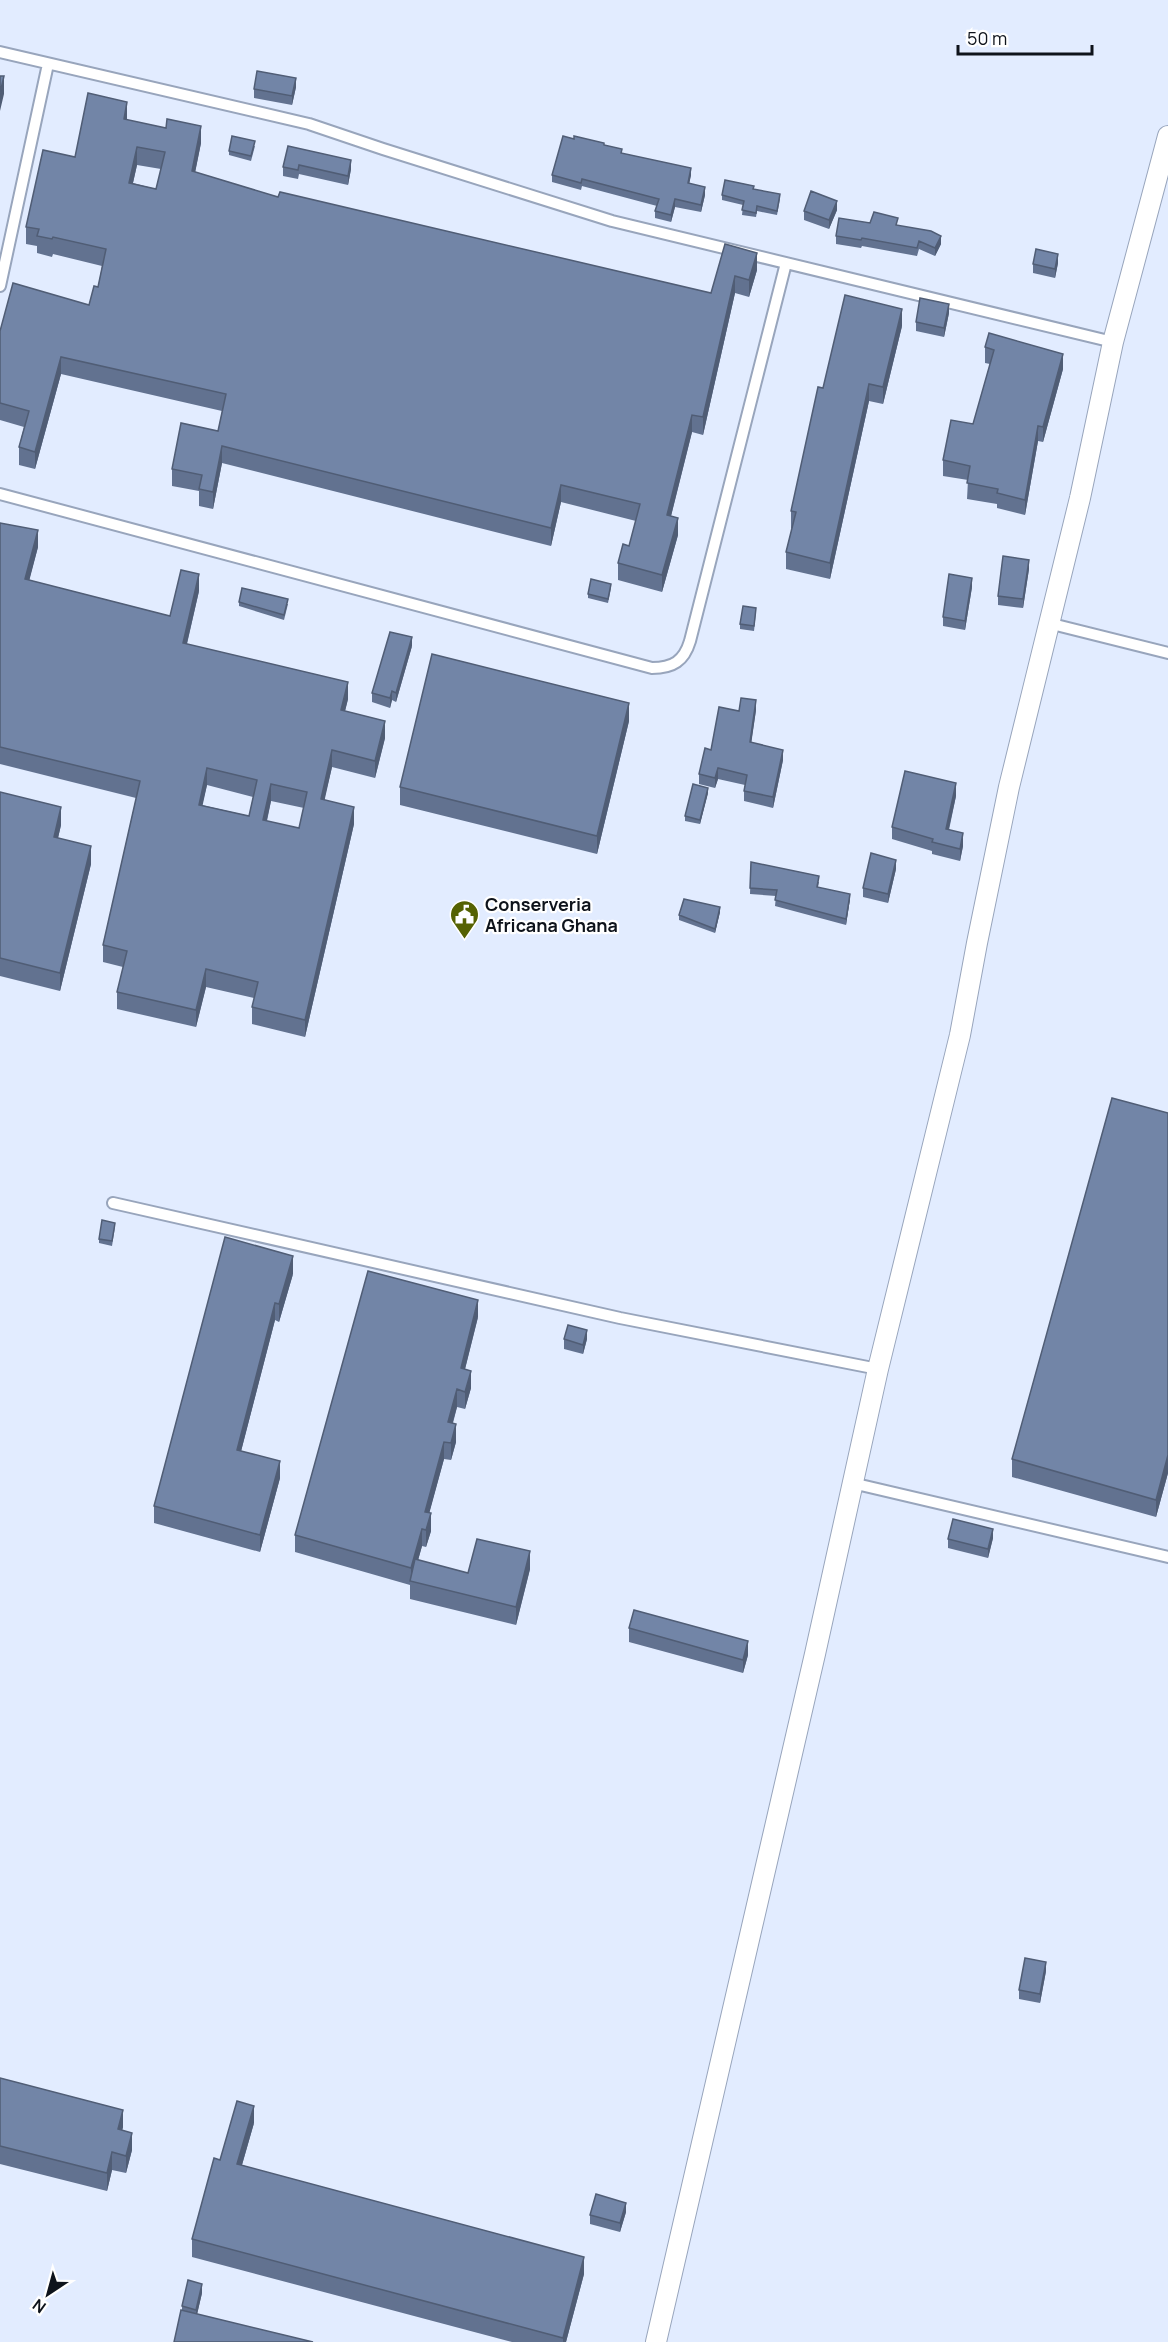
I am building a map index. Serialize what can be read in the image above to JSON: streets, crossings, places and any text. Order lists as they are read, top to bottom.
{
  "places": {
    "public building": ["Conserveria Africana Ghana"]
  },
  "scale_bar": "50 m",
  "north": "bottom left"
}
